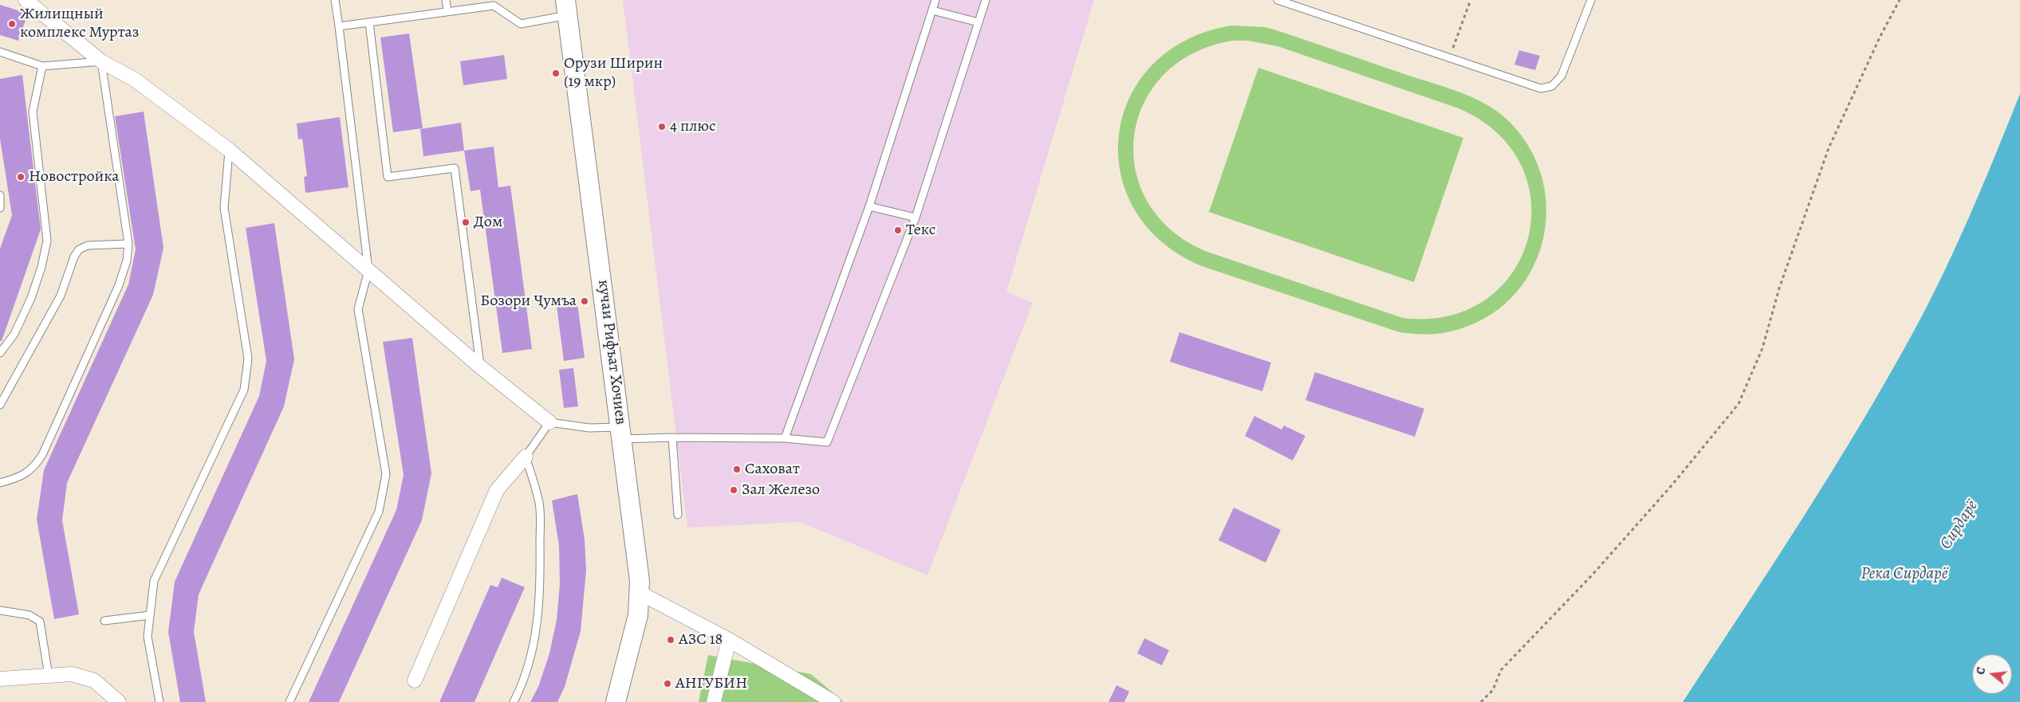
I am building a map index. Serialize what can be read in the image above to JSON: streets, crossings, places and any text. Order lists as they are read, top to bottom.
{
  "streets": {
    "main road": ["кучаи Рифъат Хочиев"]
  },
  "water": ["Сирдарё", "Река Сирдарё"],
  "places": [
    "Жилищный комплекс Муртаз",
    "Орузи Ширин (19 мкр)",
    "4 плюс",
    "Новостройка",
    "Дом",
    "Текс",
    "Бозори Ҷумъа",
    "Саховат",
    "Зал Железо",
    "АЗС 18",
    "АНГУБИН"
  ],
  "north": "left"
}
